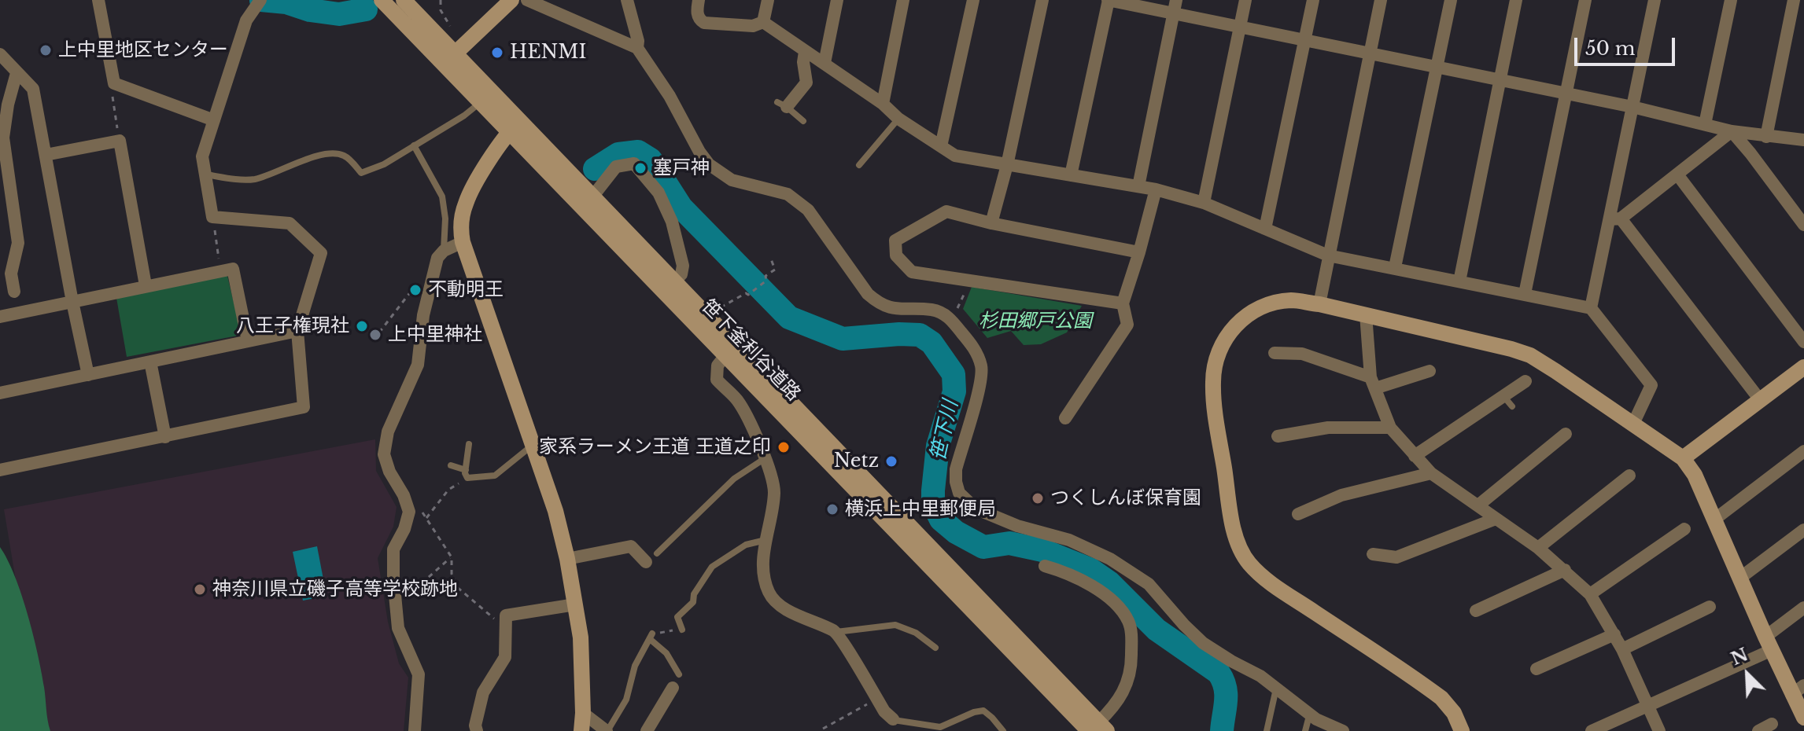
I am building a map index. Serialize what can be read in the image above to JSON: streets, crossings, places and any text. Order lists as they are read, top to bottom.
{
  "streets": {
    "street": ["笹下釜利谷道路"]
  },
  "water": ["笹下川"],
  "parks": ["杉田郷戸公園"],
  "places": [
    "上中里地区センター",
    "HENMI",
    "塞戸神",
    "不動明王",
    "八王子権現社",
    "上中里神社",
    "家系ラーメン王道 王道之印",
    "Netz",
    "つくしんぼ保育園",
    "横浜上中里郵便局",
    "神奈川県立磯子高等学校跡地"
  ],
  "scale_bar": "50 m",
  "north": "top left"
}
